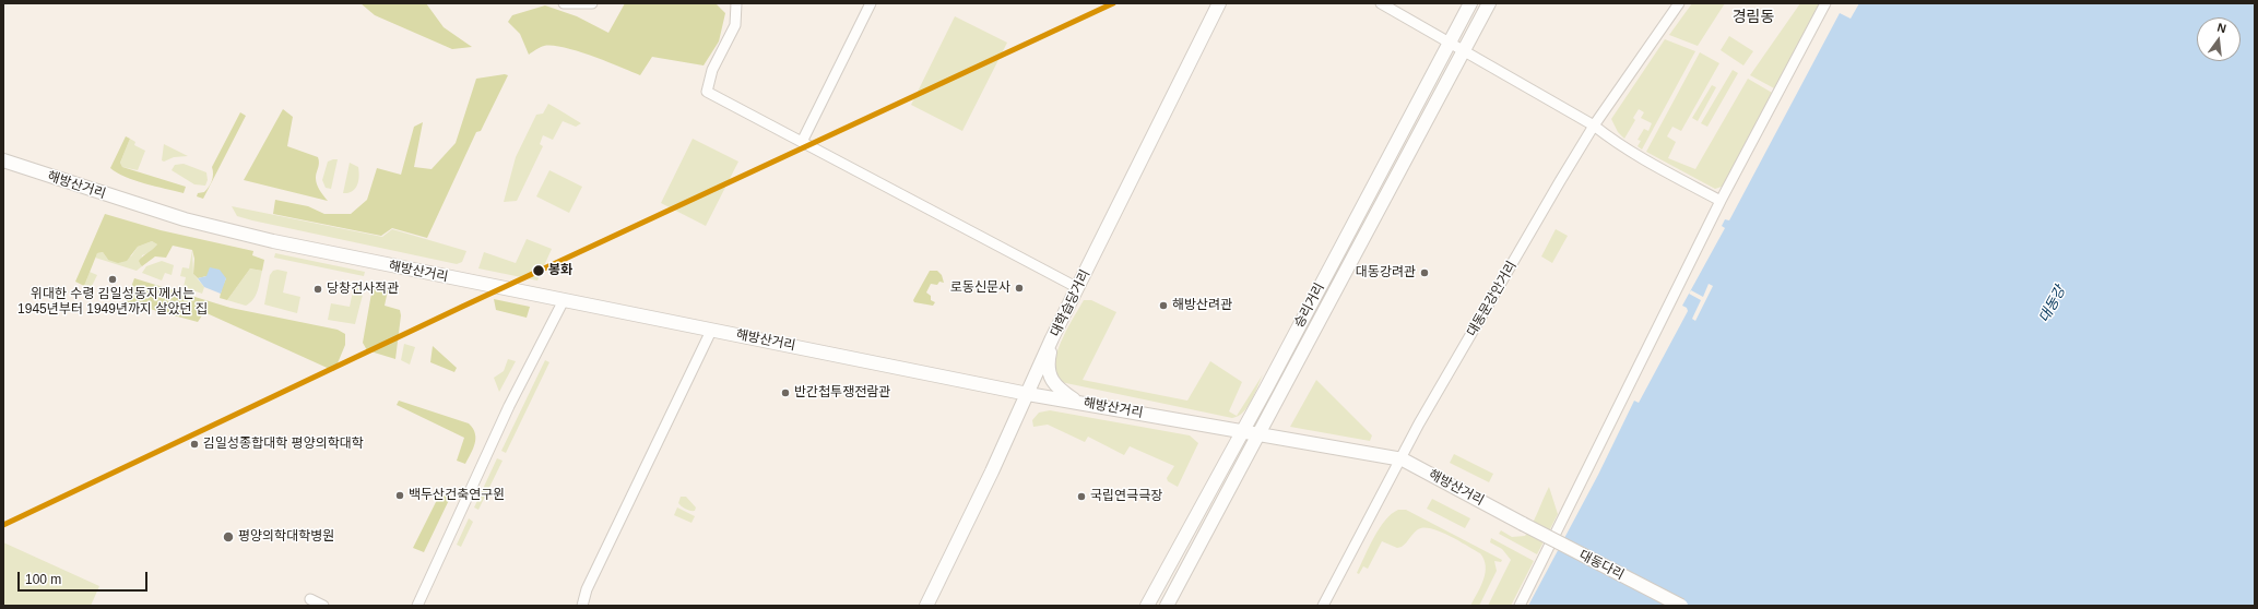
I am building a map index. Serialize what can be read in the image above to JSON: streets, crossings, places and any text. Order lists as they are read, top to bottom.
{
  "streets": {
    "main road": [
      "해방산거리",
      "대학습당거리",
      "승리거리",
      "대동다리"
    ],
    "street": ["대동문강안거리"]
  },
  "crossings": [
    ["해방산거리", "대동문강안거리"],
    ["해방산거리", "대학습당거리"],
    ["해방산거리", "승리거리"],
    ["해방산거리", "대동다리"]
  ],
  "districts": ["경림동"],
  "water": ["대동강"],
  "places": [
    "봉화",
    "대동강려관",
    "위대한 수령 김일성동지께서는 1945년부터 1949년까지 살았던 집",
    "로동신문사",
    "당창건사적관",
    "해방산려관",
    "반간첩투쟁전람관",
    "김일성종합대학 평양의학대학",
    "백두산건축연구윈",
    "국립연극극장",
    "평양의학대학병원"
  ],
  "scale_bar": "100 m",
  "north": "top"
}
